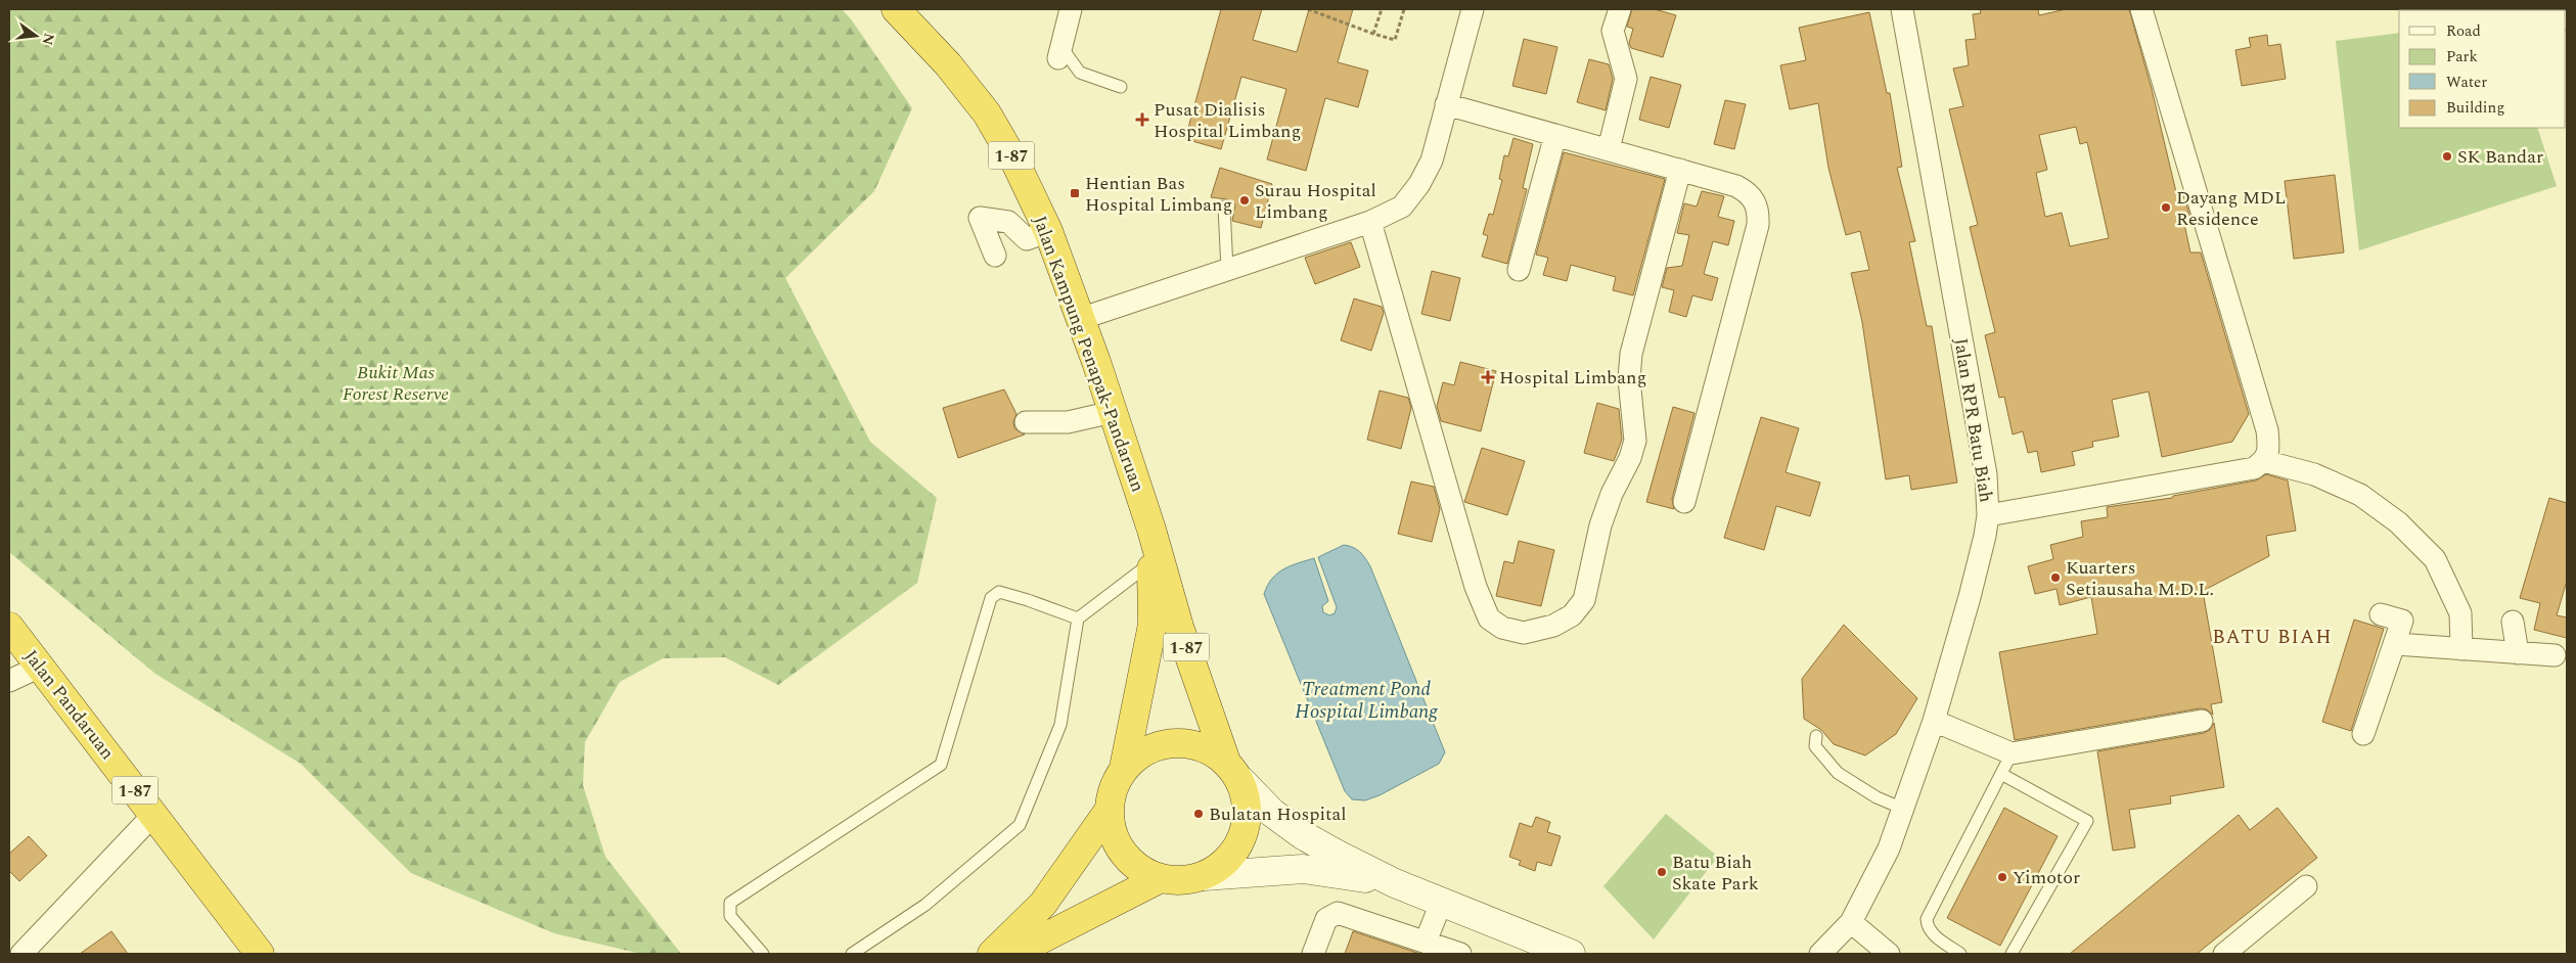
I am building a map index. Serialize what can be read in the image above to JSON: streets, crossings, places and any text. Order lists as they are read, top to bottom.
{
  "streets": {
    "highway": ["1-87", "Jalan Kampung Penapak-Pandaruan", "Jalan Pandaruan"],
    "street": ["Jalan RPR Batu Biah"]
  },
  "districts": ["BATU BIAH"],
  "water": ["Treatment Pond Hospital Limbang"],
  "parks": ["Bukit Mas Forest Reserve"],
  "places": {
    "health": ["Pusat Dialisis Hospital Limbang", "Hospital Limbang"],
    "other": [
      "SK Bandar",
      "Surau Hospital Limbang",
      "Dayang MDL Residence",
      "Kuarters Setiausaha M.D.L.",
      "Bulatan Hospital",
      "Batu Biah Skate Park",
      "Yimotor"
    ],
    "transit": ["Hentian Bas Hospital Limbang"]
  },
  "legend": [
    "Road",
    "Park",
    "Water",
    "Building"
  ],
  "north": "right"
}
